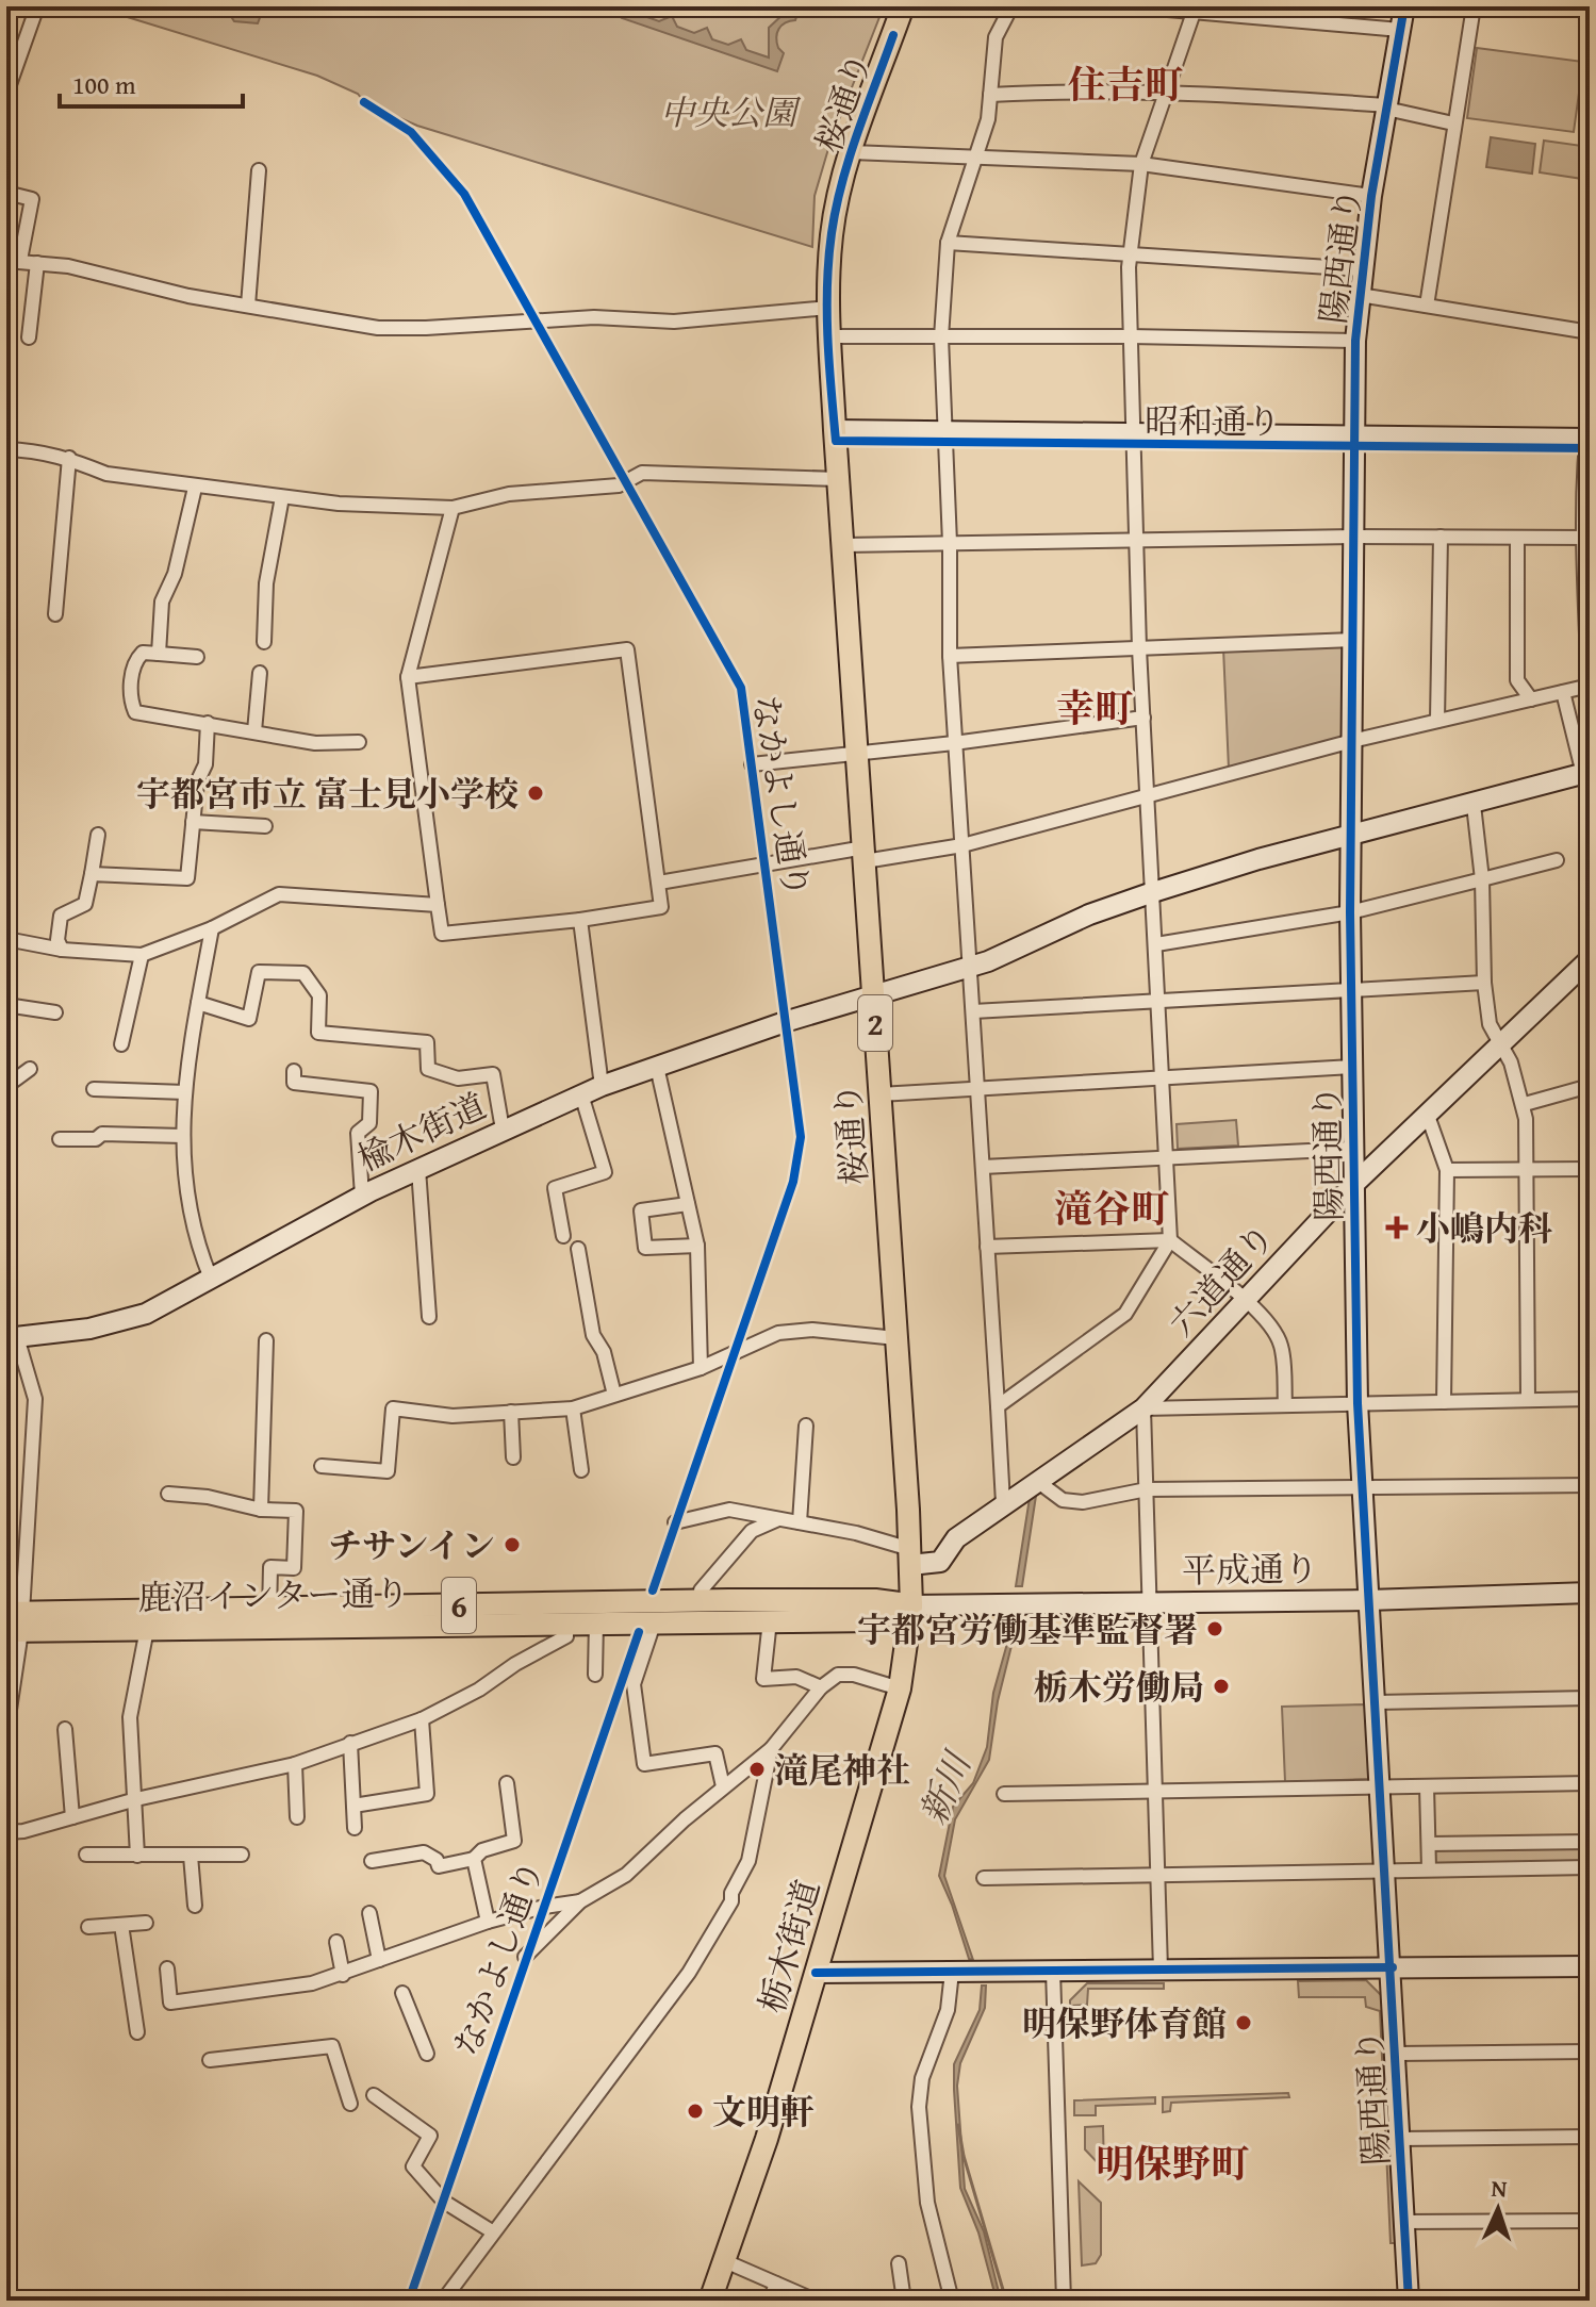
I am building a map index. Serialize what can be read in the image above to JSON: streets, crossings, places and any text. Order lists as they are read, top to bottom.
{
  "streets": {
    "main road": [
      "桜通り",
      "2",
      "鹿沼インター通り",
      "6",
      "栃木街道"
    ],
    "street": [
      "陽西通り",
      "昭和通り",
      "楡木街道",
      "六道通り",
      "平成通り"
    ],
    "cycle path": ["なかよし通り"]
  },
  "crossings": [
    ["桜通り", "昭和通り"],
    ["桜通り", "楡木街道"],
    ["桜通り", "六道通り"],
    ["桜通り", "平成通り"],
    ["桜通り", "鹿沼インター通り"],
    ["桜通り", "栃木街道"],
    ["陽西通り", "昭和通り"],
    ["陽西通り", "楡木街道"],
    ["陽西通り", "六道通り"],
    ["陽西通り", "平成通り"],
    ["平成通り", "鹿沼インター通り"],
    ["平成通り", "栃木街道"],
    ["鹿沼インター通り", "栃木街道"]
  ],
  "districts": [
    "住吉町",
    "幸町",
    "滝谷町",
    "明保野町"
  ],
  "water": ["新川"],
  "parks": ["中央公園"],
  "places": {
    "other": [
      "宇都宮市立 富士見小学校",
      "チサンイン",
      "宇都宮労働基準監督署",
      "栃木労働局",
      "滝尾神社",
      "明保野体育館",
      "文明軒"
    ],
    "health": ["小嶋内科"]
  },
  "scale_bar": "100 m",
  "north": "top"
}
